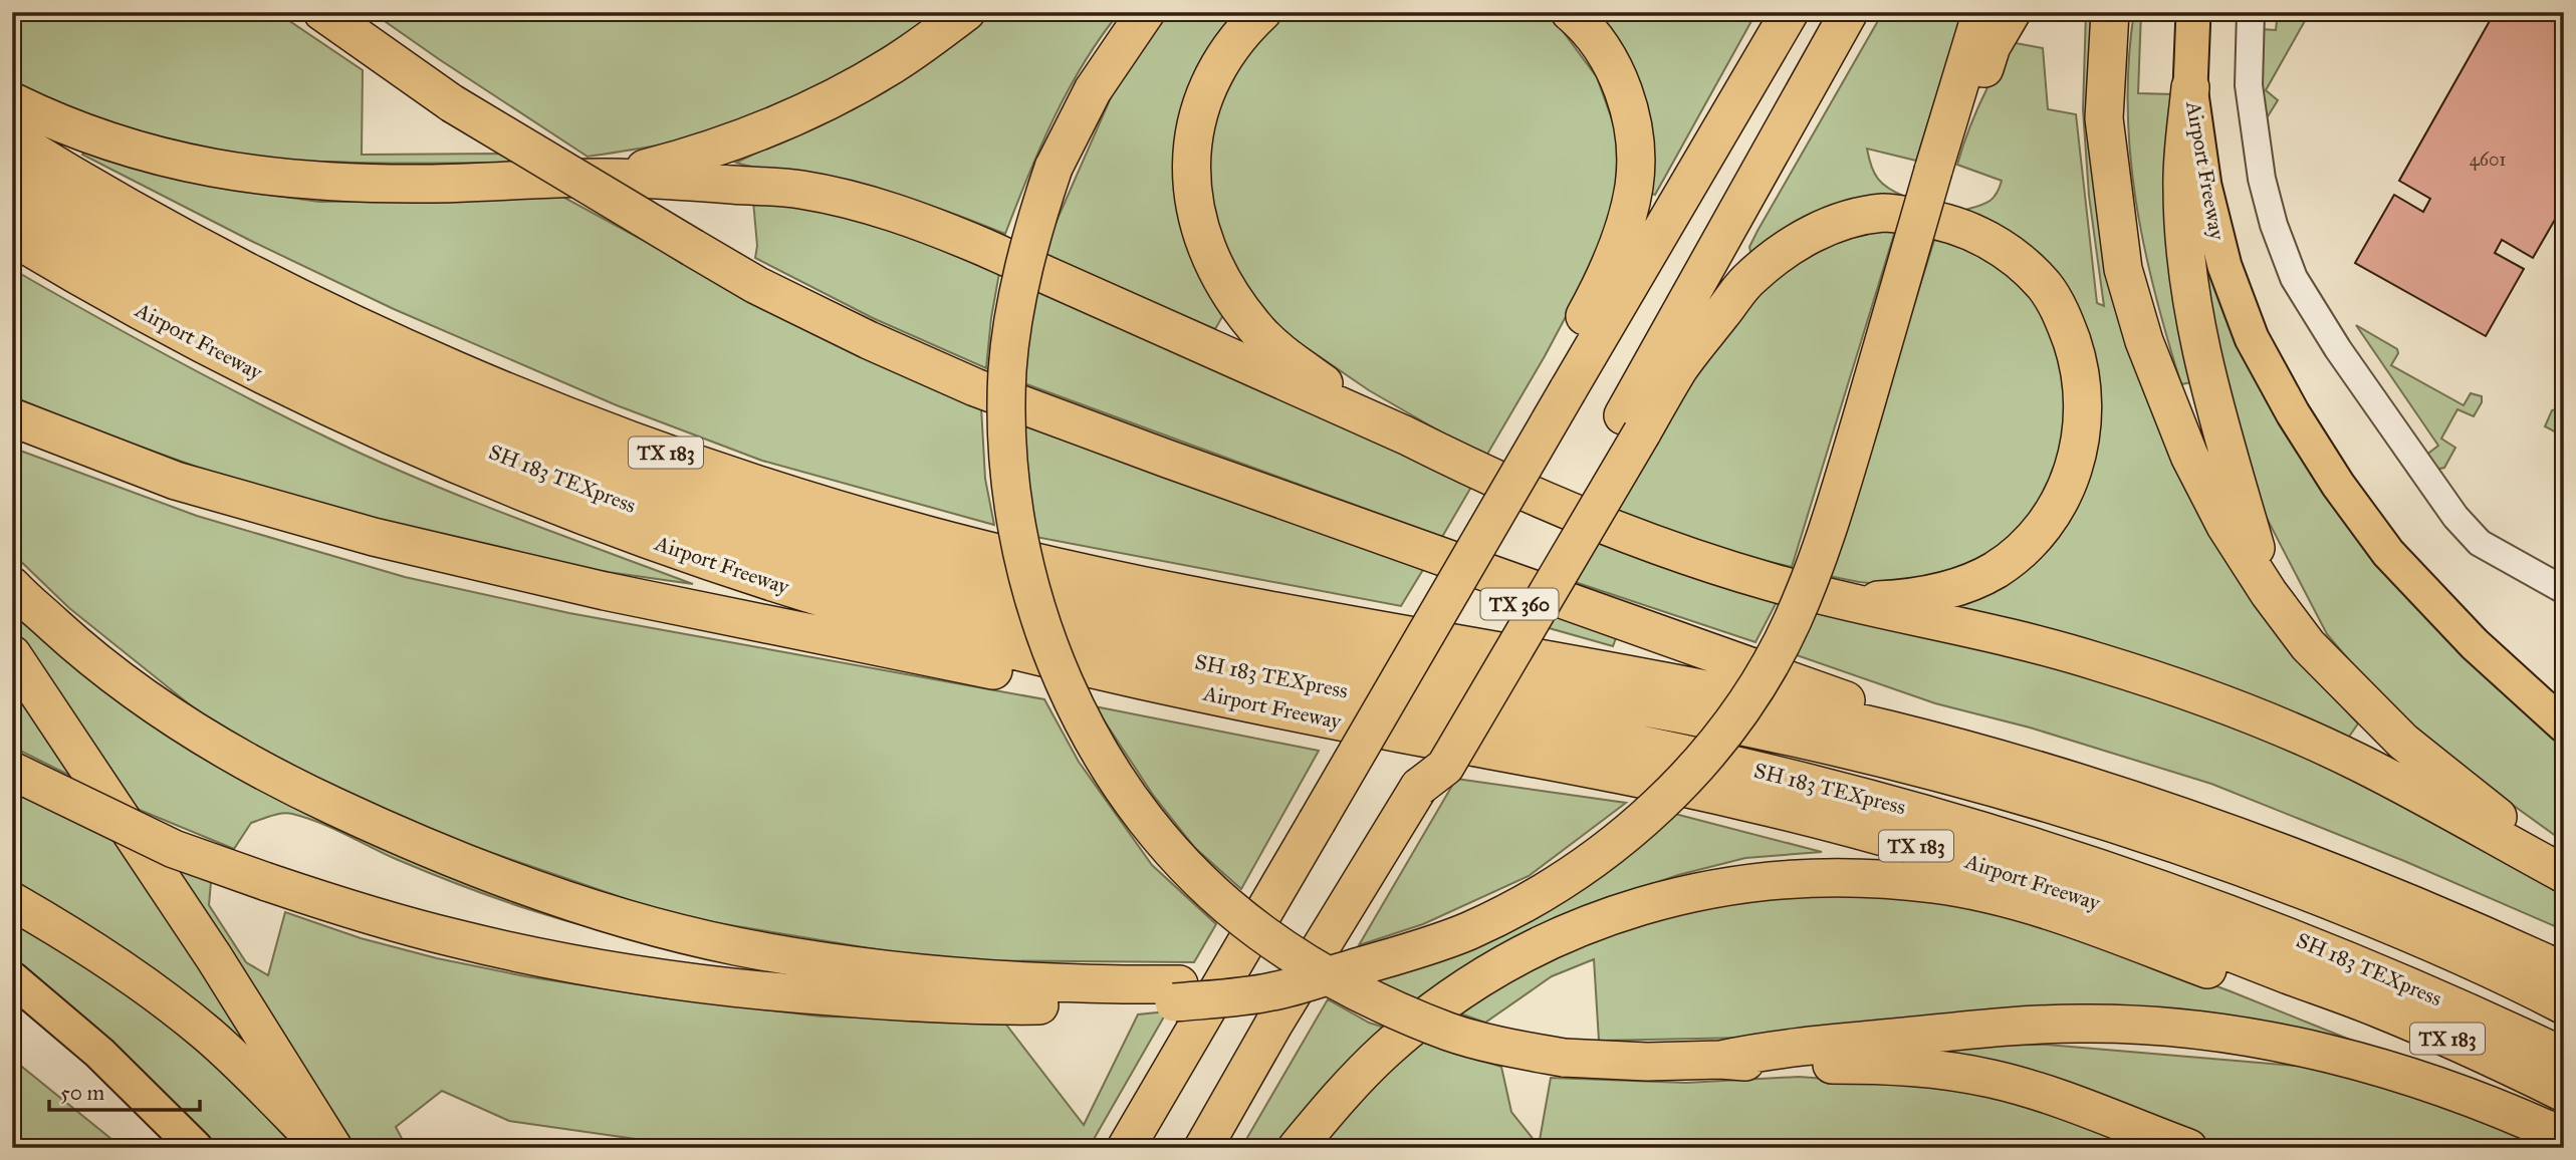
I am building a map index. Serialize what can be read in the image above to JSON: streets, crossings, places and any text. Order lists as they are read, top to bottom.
{
  "streets": {
    "highway": [
      "Airport Freeway",
      "TX 183",
      "SH 183 TEXpress",
      "TX 360"
    ]
  },
  "house_numbers": ["4601"],
  "scale_bar": "50 m"
}
